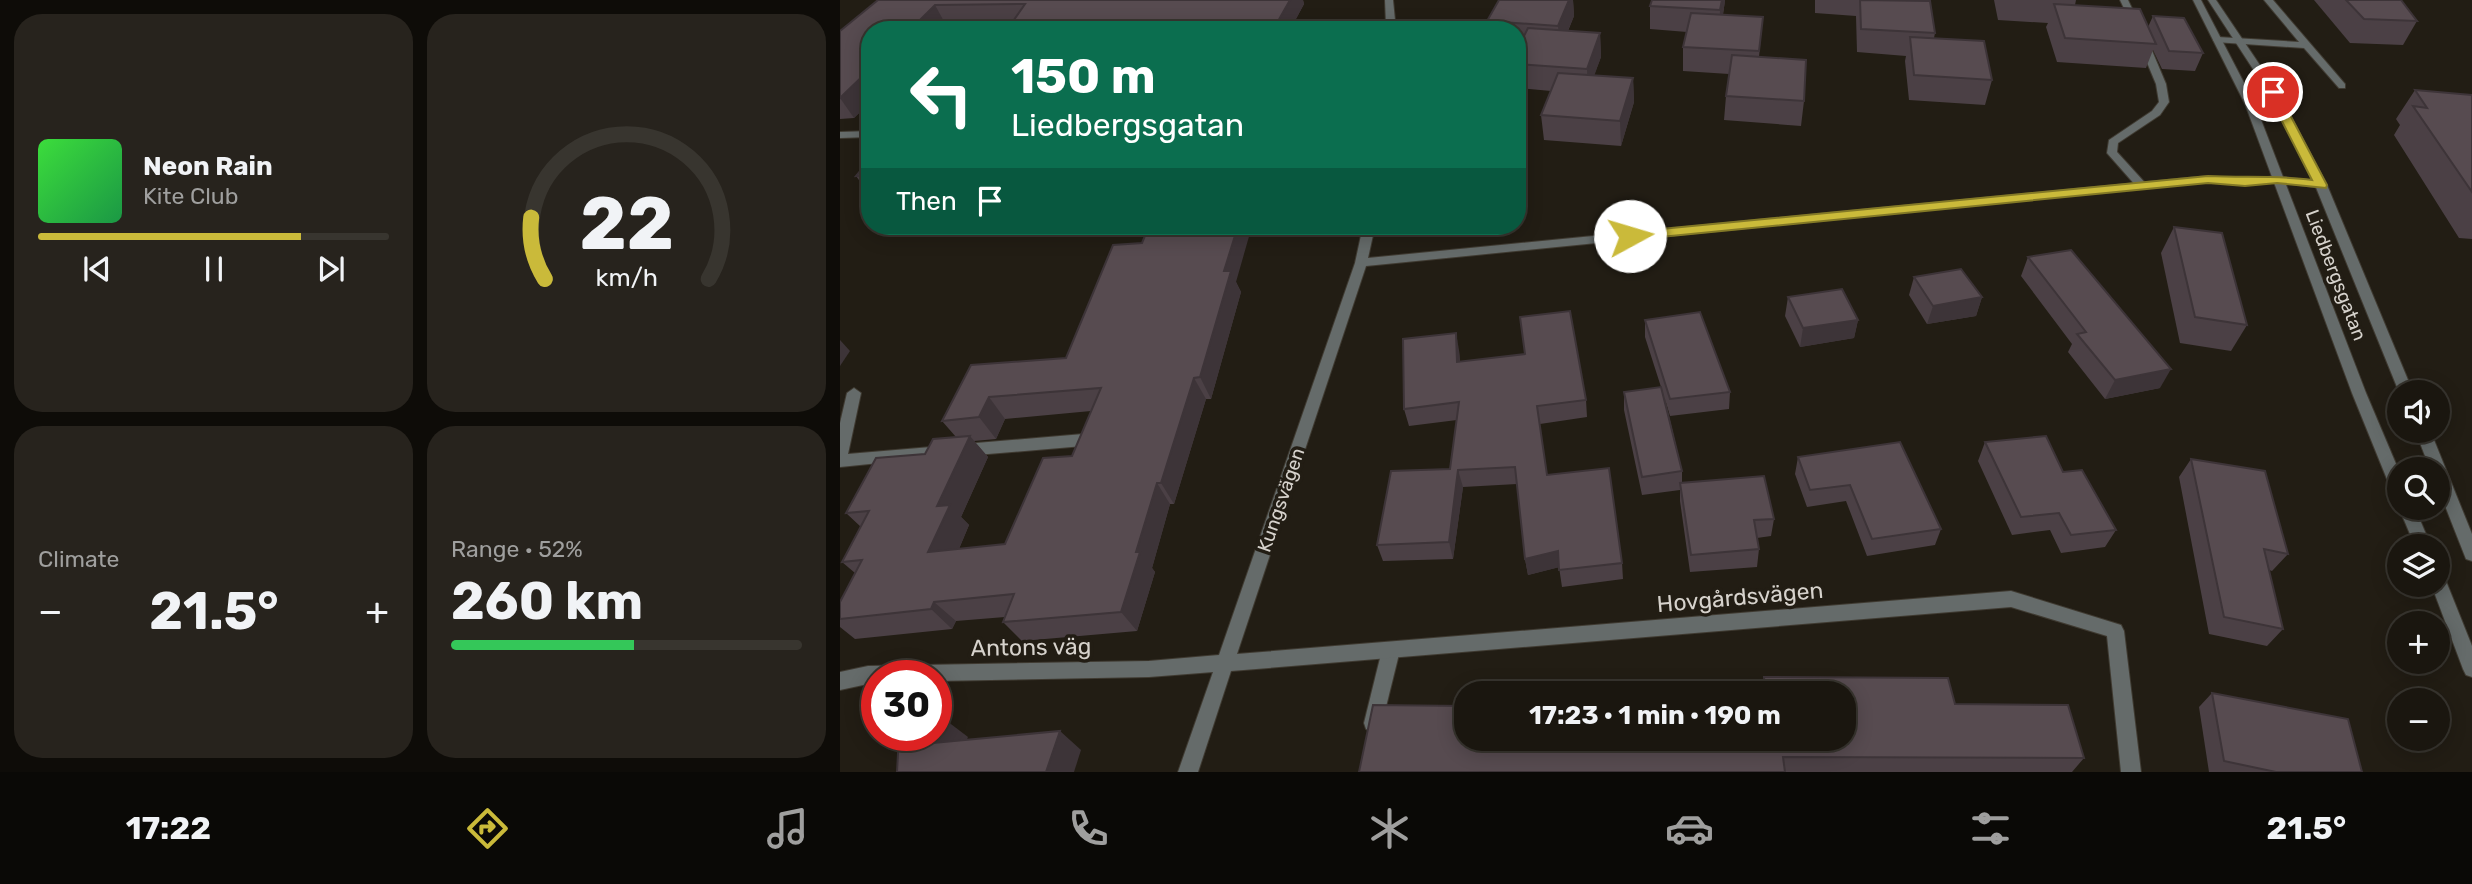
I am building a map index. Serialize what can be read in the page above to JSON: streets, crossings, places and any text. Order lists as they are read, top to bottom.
{
  "streets": {
    "street": [
      "Liedbergsgatan",
      "Kungsvägen",
      "Hovgårdsvägen",
      "Antons väg"
    ]
  },
  "crossings": [
    ["Kungsvägen", "Hovgårdsvägen"],
    ["Kungsvägen", "Antons väg"],
    ["Hovgårdsvägen", "Antons väg"]
  ],
  "page": {
    "turn": ["150 m", "Liedbergsgatan"],
    "song": ["Neon Rain", "Kite Club"],
    "then": "Then",
    "map_buttons": ["+", "−"],
    "tile": [
      "Climate",
      ["Range · 52%", "260 km"]
    ],
    "heat": ["−", "21.5°", "+"],
    "limit": "30",
    "trip": "17:23 · 1 min · 190 m",
    "tabs": ["17:22", "21.5°"],
    "gauge": ["22", "km/h"]
  }
}
